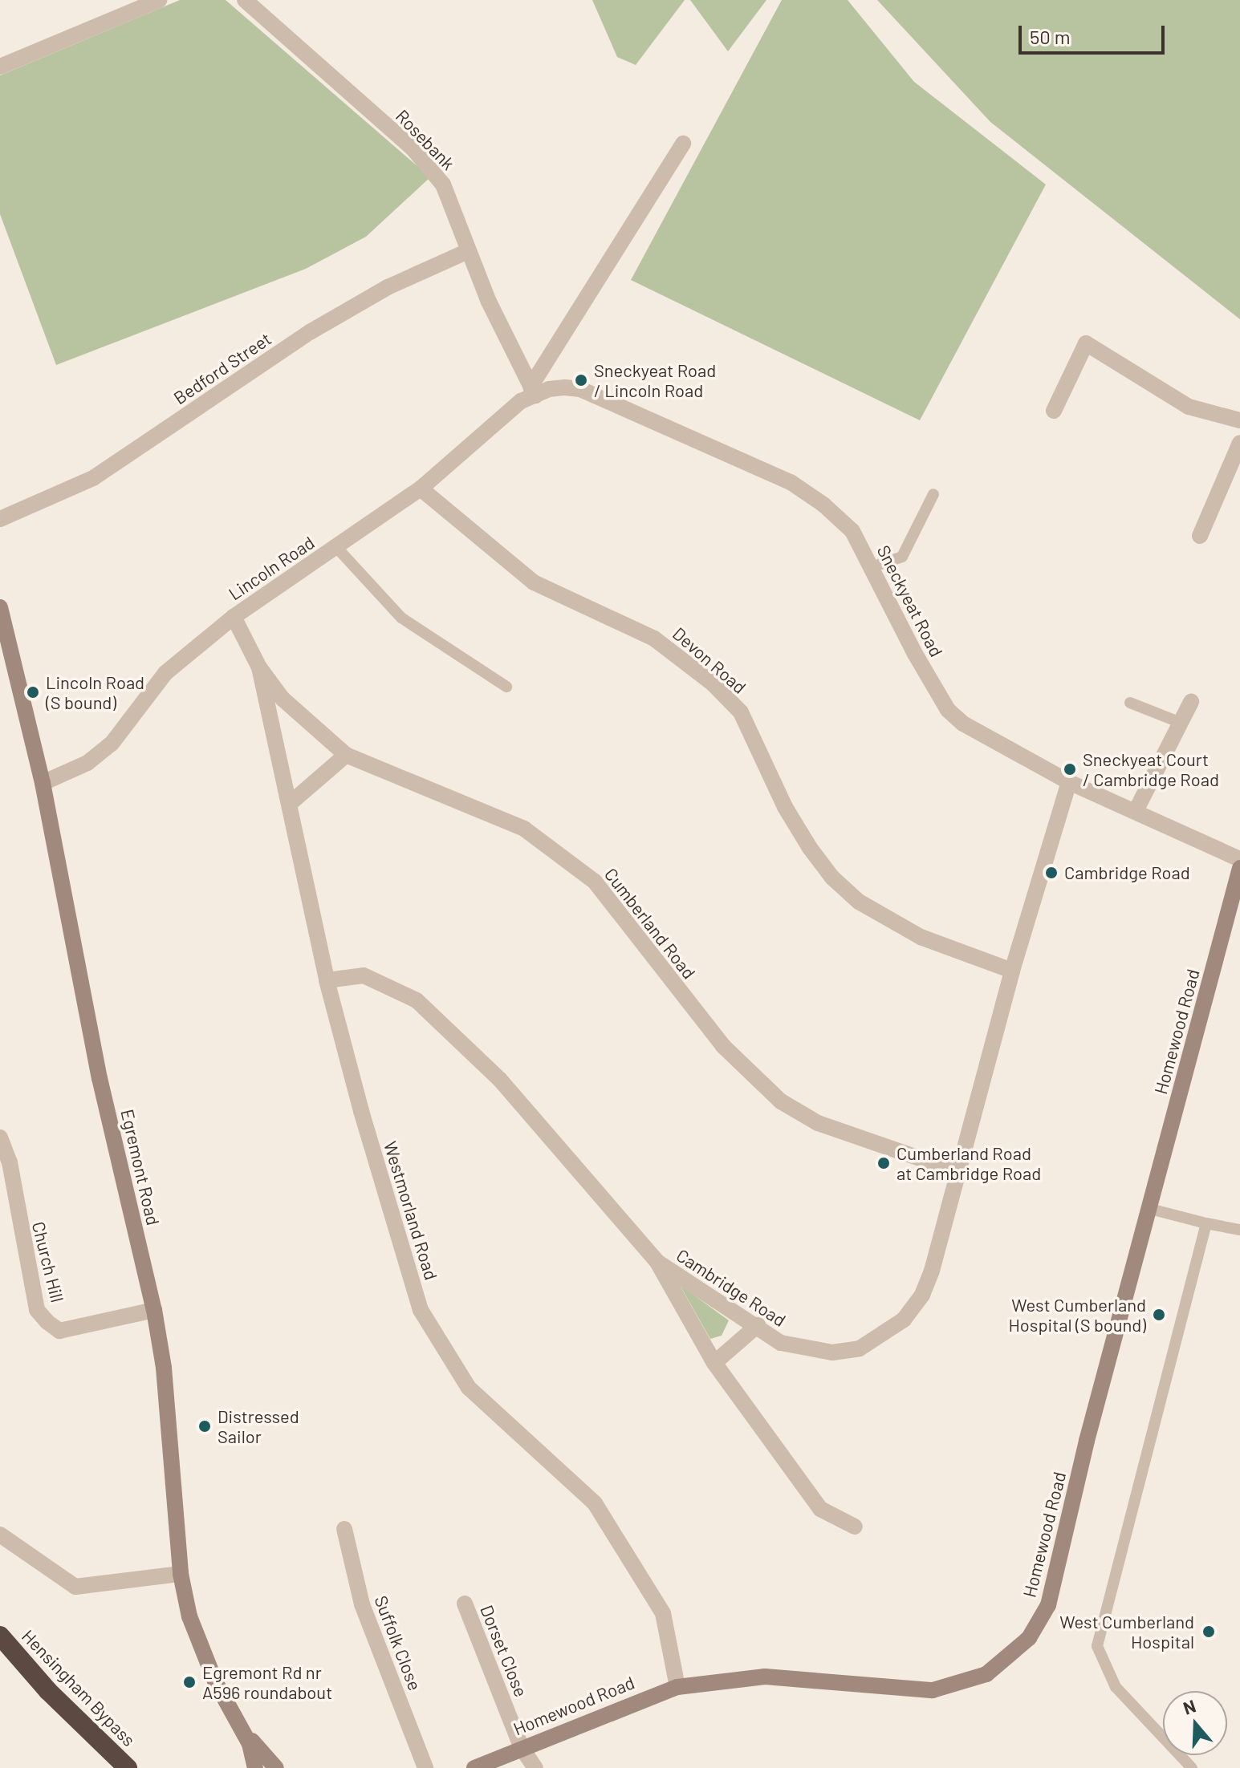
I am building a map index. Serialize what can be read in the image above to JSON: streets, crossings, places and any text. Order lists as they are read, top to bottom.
{
  "streets": {
    "highway": ["Hensingham Bypass"],
    "street": [
      "Rosebank",
      "Bedford Street",
      "Lincoln Road",
      "Sneckyeat Road",
      "Devon Road",
      "Cumberland Road",
      "Homewood Road",
      "Egremont Road",
      "Westmorland Road",
      "Church Hill",
      "Cambridge Road",
      "Suffolk Close",
      "Dorset Close"
    ]
  },
  "crossings": [
    ["Rosebank", "Bedford Street"],
    ["Rosebank", "Lincoln Road"],
    ["Rosebank", "Sneckyeat Road"],
    ["Lincoln Road", "Sneckyeat Road"],
    ["Lincoln Road", "Devon Road"],
    ["Lincoln Road", "Cumberland Road"],
    ["Lincoln Road", "Egremont Road"],
    ["Sneckyeat Road", "Cambridge Road"],
    ["Devon Road", "Cambridge Road"],
    ["Cumberland Road", "Westmorland Road"],
    ["Cumberland Road", "Cambridge Road"],
    ["Homewood Road", "Westmorland Road"],
    ["Homewood Road", "Dorset Close"],
    ["Egremont Road", "Church Hill"],
    ["Westmorland Road", "Cambridge Road"]
  ],
  "places": [
    "Sneckyeat Road / Lincoln Road",
    "Lincoln Road (S bound)",
    "Sneckyeat Court / Cambridge Road",
    "Cambridge Road",
    "Cumberland Road at Cambridge Road",
    "West Cumberland Hospital (S bound)",
    "Distressed Sailor",
    "West Cumberland Hospital",
    "Egremont Rd nr A596 roundabout"
  ],
  "scale_bar": "50 m",
  "north": "top"
}
